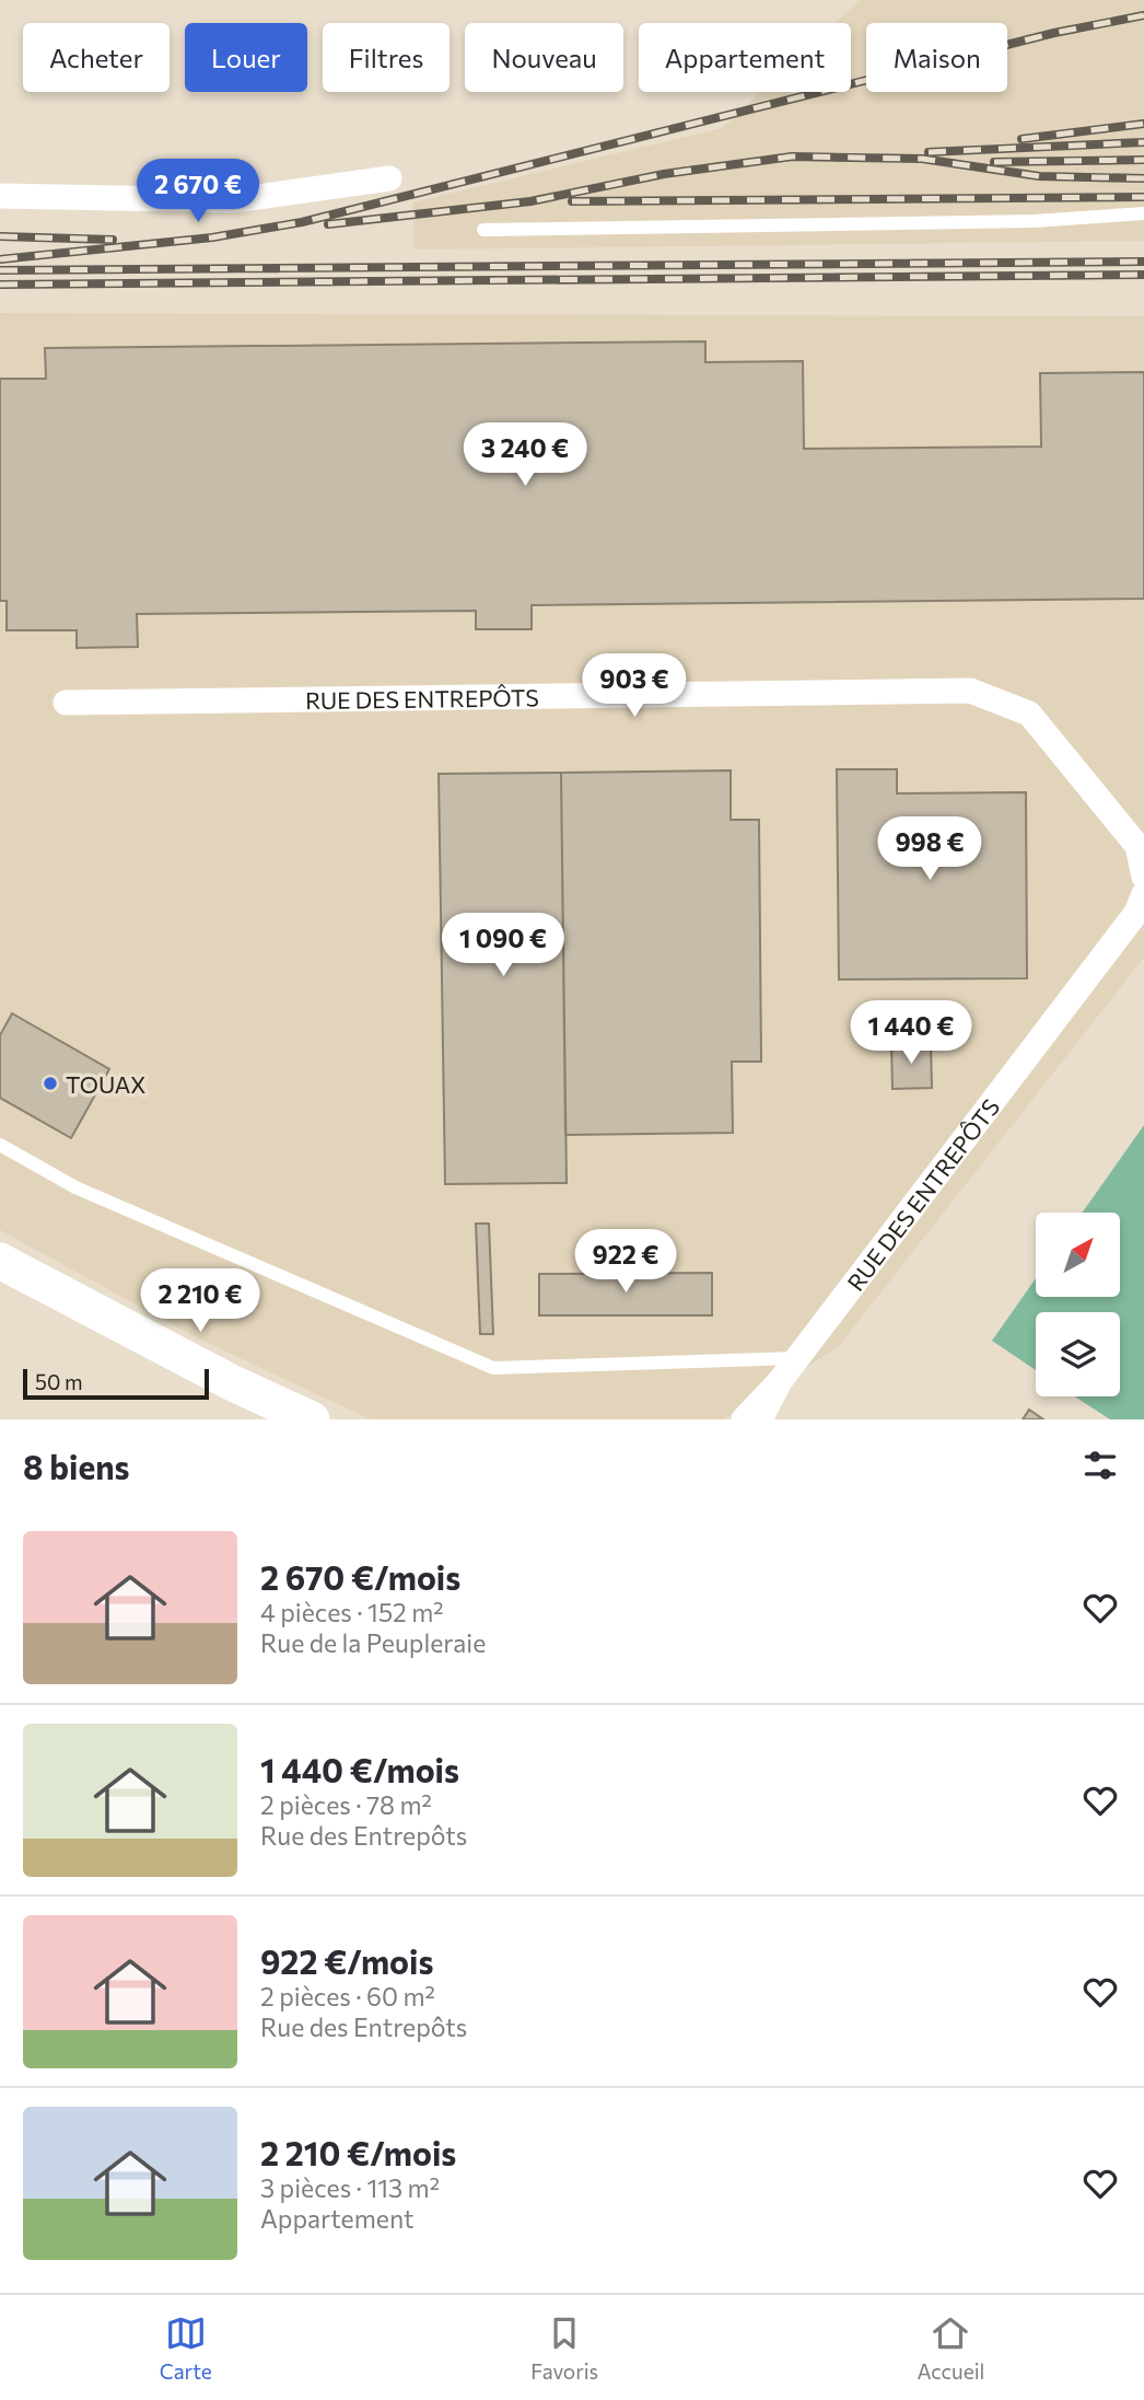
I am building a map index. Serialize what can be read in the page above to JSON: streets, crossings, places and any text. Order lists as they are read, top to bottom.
{
  "streets": {
    "street": ["RUE DES ENTREPÔTS"]
  },
  "places": ["TOUAX"],
  "scale_bar": "50 m",
  "north": "top right",
  "page": {
    "chip": [
      "Acheter",
      "Louer",
      "Filtres",
      "Nouveau",
      "Appartement",
      "Maison"
    ],
    "price": [
      "2 670 €",
      "3 240 €",
      "903 €",
      "998 €",
      "1 090 €",
      "1 440 €",
      "922 €",
      "2 210 €"
    ],
    "scale": "50 m",
    "heading": "8 biens",
    "list": [
      {
        "name": "2 670 €/mois",
        "note": "4 pièces · 152 m² · Rue de la Peupleraie"
      },
      {
        "name": "1 440 €/mois",
        "note": "2 pièces · 78 m² · Rue des Entrepôts"
      },
      {
        "name": "922 €/mois",
        "note": "2 pièces · 60 m² · Rue des Entrepôts"
      },
      {
        "name": "2 210 €/mois",
        "note": "3 pièces · 113 m² · Appartement"
      }
    ],
    "tabs": ["Carte", "Favoris", "Accueil"]
  }
}
